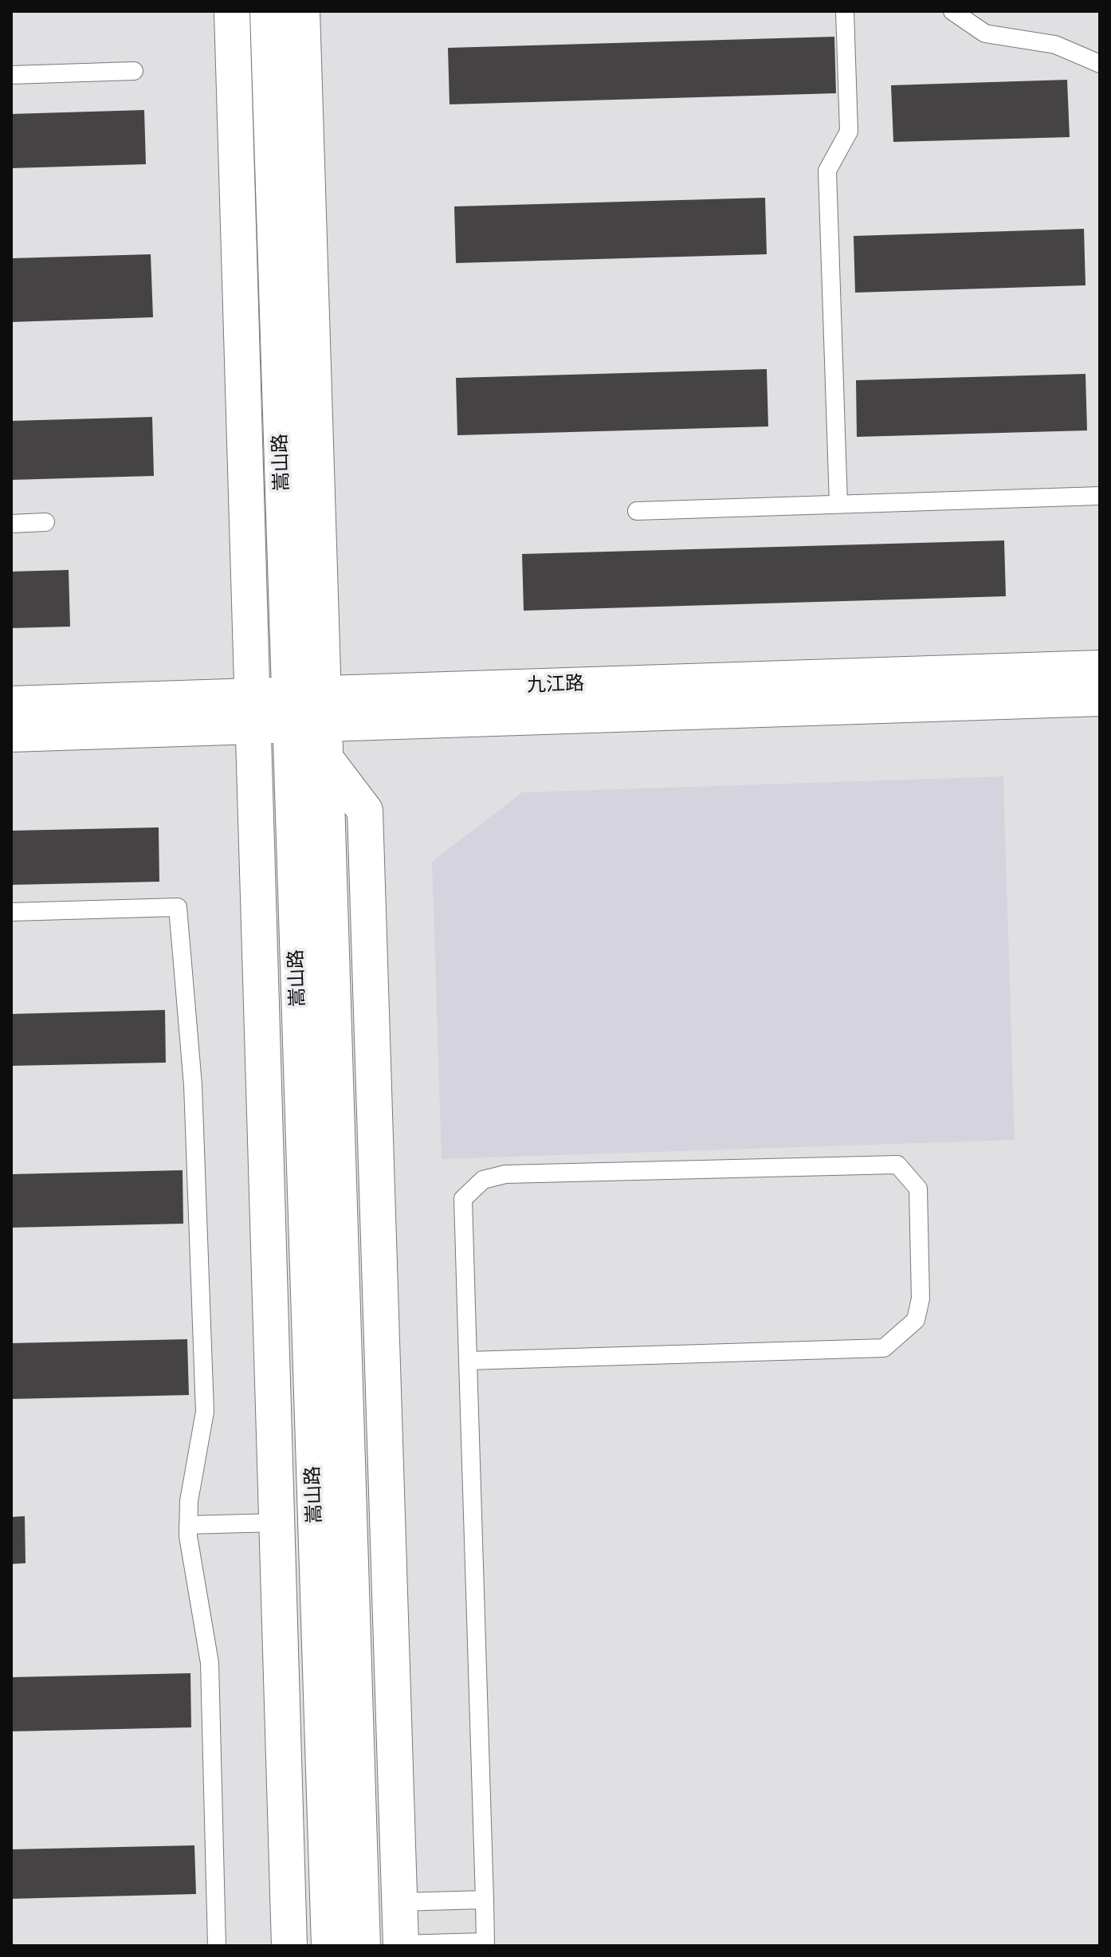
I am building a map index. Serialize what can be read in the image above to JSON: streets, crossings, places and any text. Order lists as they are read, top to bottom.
{
  "streets": {
    "street": ["嵩山路", "九江路"]
  },
  "crossings": [
    ["嵩山路", "九江路"]
  ]
}
